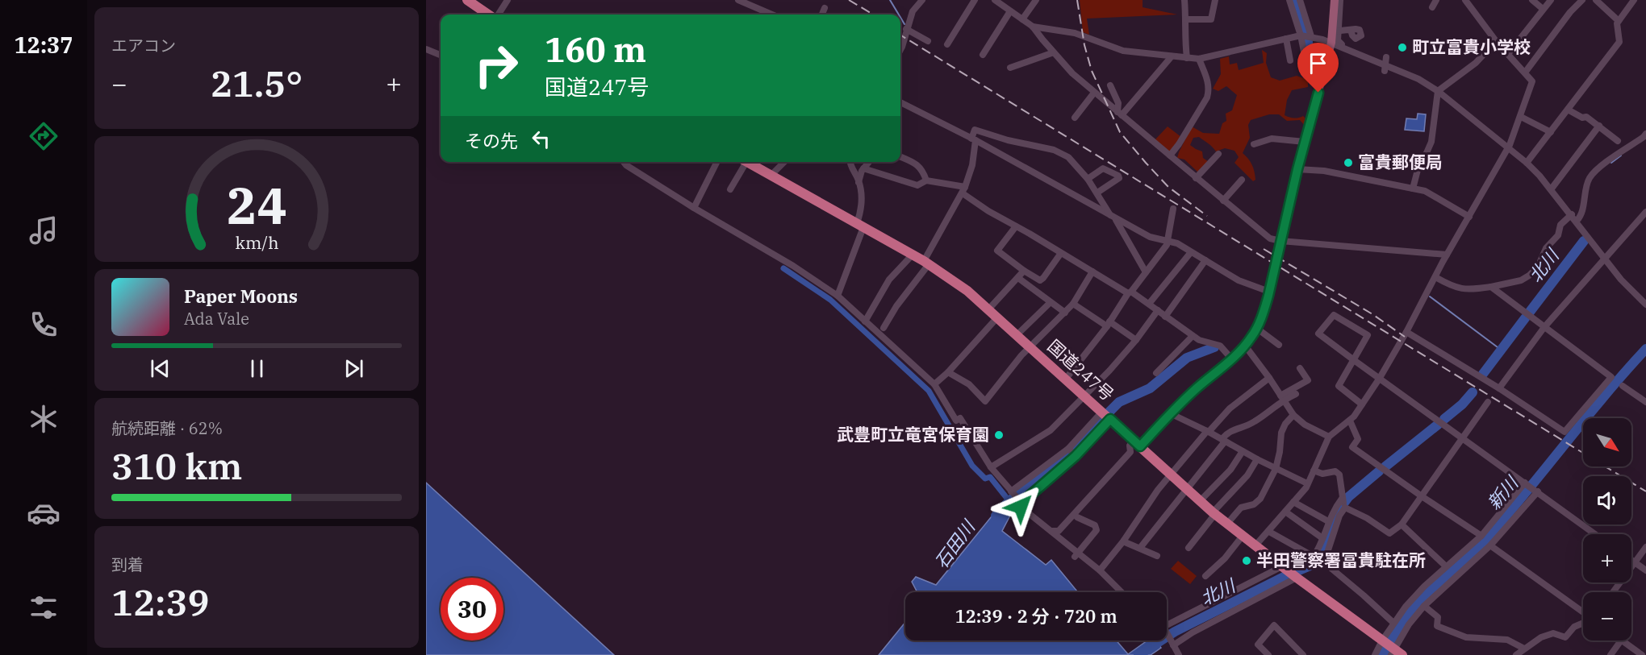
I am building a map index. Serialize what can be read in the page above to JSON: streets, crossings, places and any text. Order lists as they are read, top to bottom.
{
  "streets": {
    "highway": ["国道247号"]
  },
  "water": ["北川", "新川", "石田川"],
  "places": [
    "町立富貴小学校",
    "富貴郵便局",
    "武豊町立竜宮保育園",
    "半田警察署冨貴駐在所"
  ],
  "north": "bottom right",
  "page": {
    "tabs": "12:37",
    "tile": [
      "エアコン",
      ["航続距離 · 62%", "310 km"],
      ["到着", "12:39"]
    ],
    "turn": ["160 m", "国道247号"],
    "heat": ["−", "21.5°", "+"],
    "then": "その先",
    "song": ["Paper Moons", "Ada Vale"],
    "map_buttons": ["+", "−"],
    "limit": "30",
    "trip": "12:39 · 2 分 · 720 m",
    "gauge": ["24", "km/h"]
  }
}
